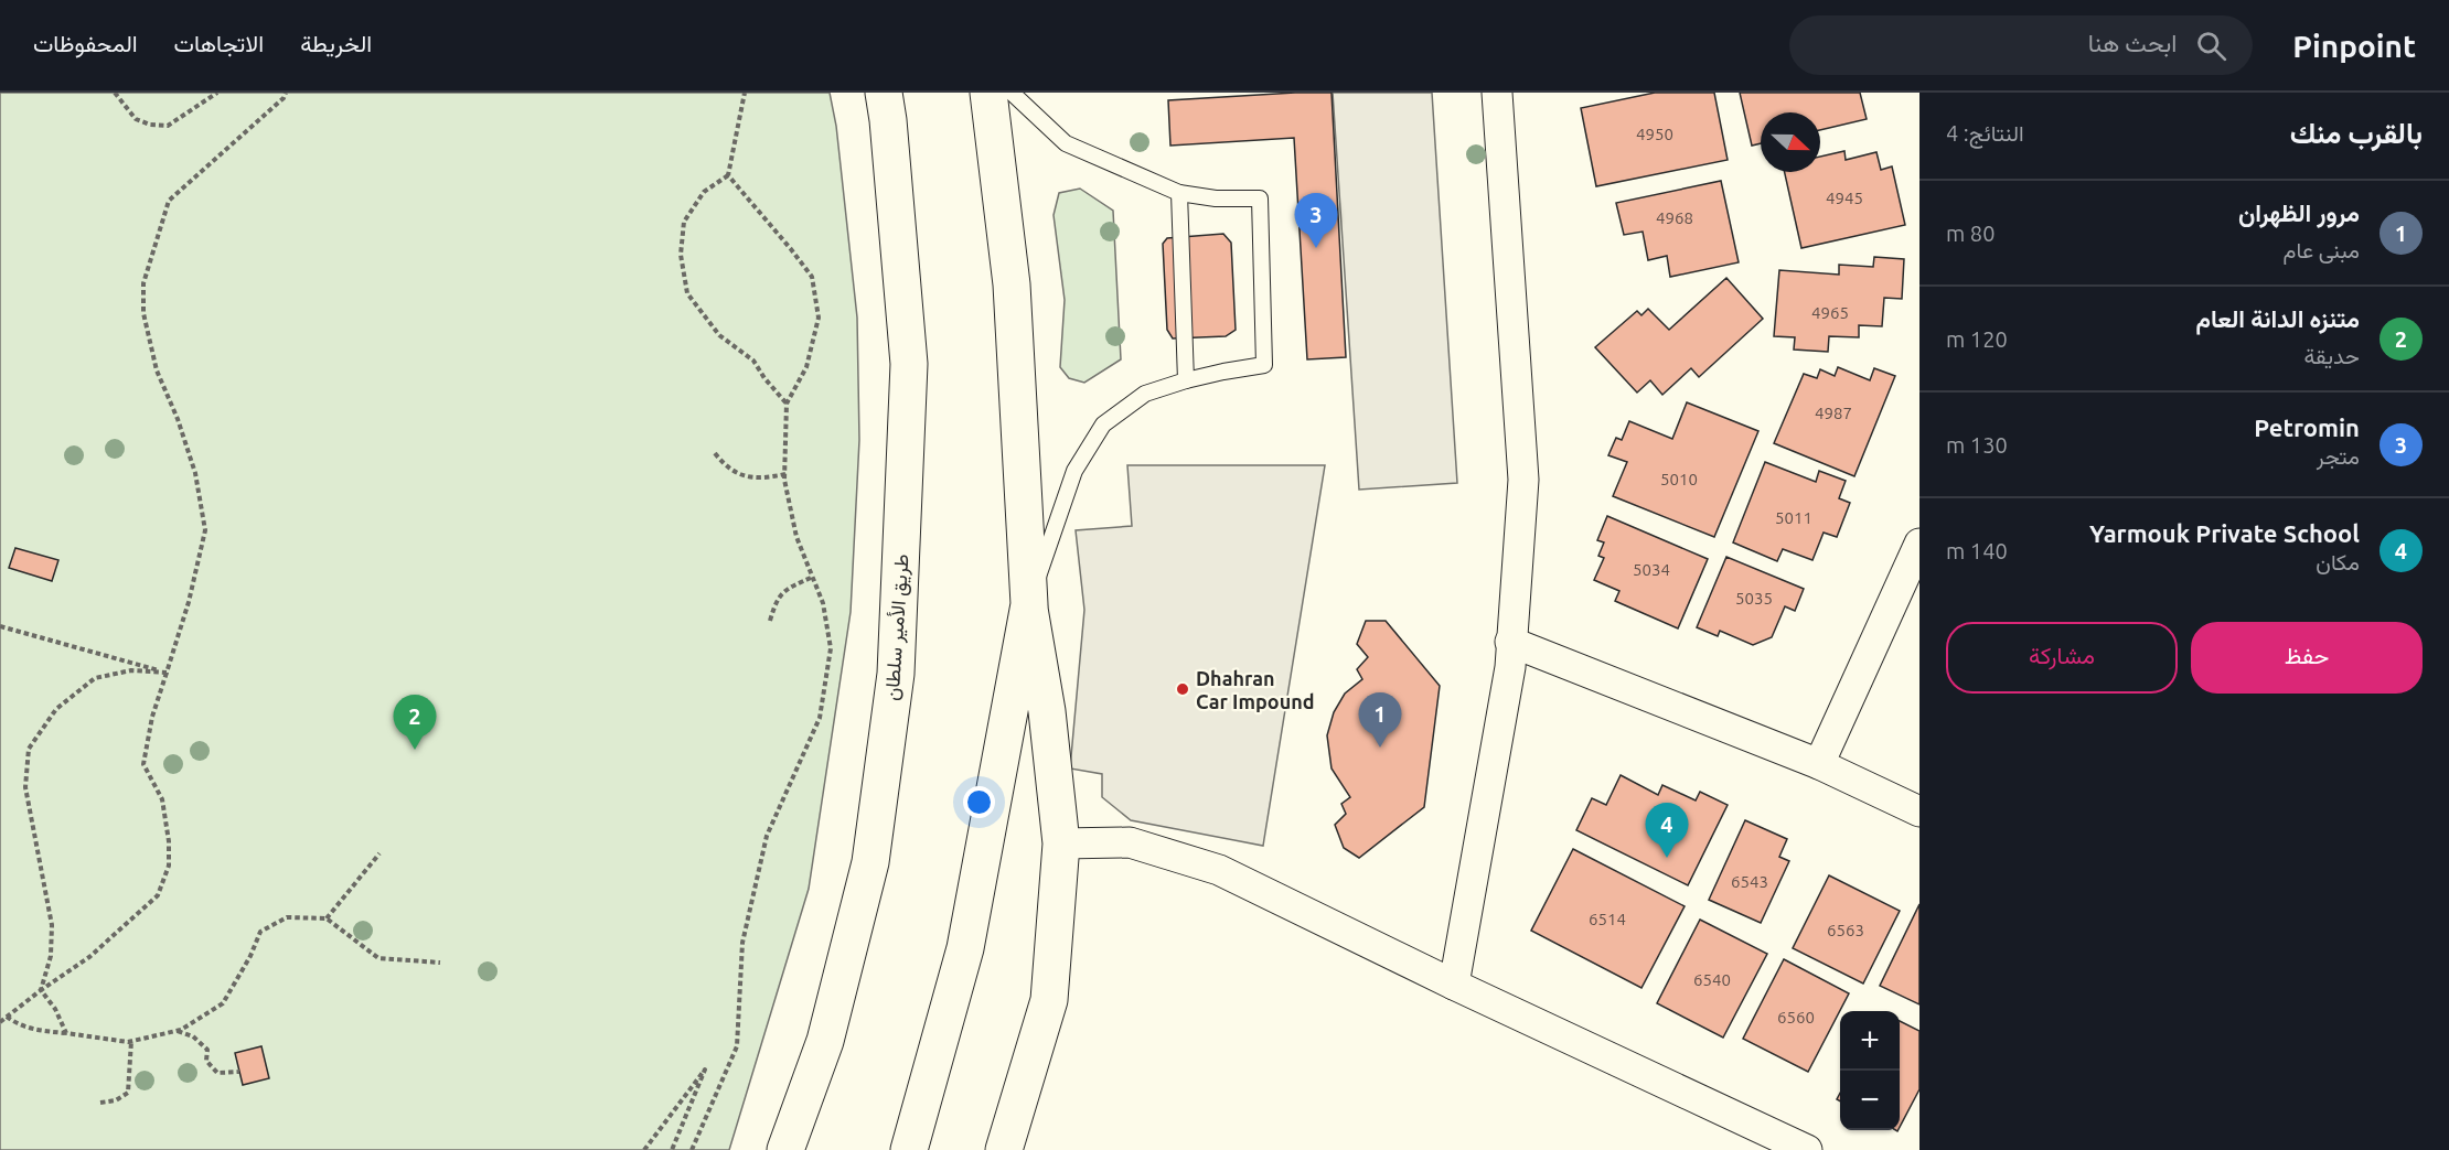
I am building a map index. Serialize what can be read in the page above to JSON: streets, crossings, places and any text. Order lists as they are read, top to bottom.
{
  "streets": {
    "main road": ["طريق الأمير سلطان"]
  },
  "places": ["Dhahran Car Impound"],
  "house_numbers": [
    "4950",
    "4945",
    "4968",
    "4965",
    "4987",
    "5010",
    "5011",
    "5034",
    "5035",
    "6543",
    "6514",
    "6563",
    "6540",
    "6560"
  ],
  "north": "right",
  "page": {
    "header": "Pinpoint",
    "search": "ابحث هنا",
    "nav": ["الخريطة", "الاتجاهات", "المحفوظات"],
    "heading": ["بالقرب منك", "النتائج: 4"],
    "list": [
      {
        "mark": "1",
        "name": "مرور الظهران",
        "note": "مبنى عام",
        "value": "80 m"
      },
      {
        "mark": "2",
        "name": "متنزه الدانة العام",
        "note": "حديقة",
        "value": "120 m"
      },
      {
        "mark": "3",
        "name": "Petromin",
        "note": "متجر",
        "value": "130 m"
      },
      {
        "mark": "4",
        "name": "Yarmouk Private School",
        "note": "مكان",
        "value": "140 m"
      }
    ],
    "pins": [
      "3",
      "1",
      "2",
      "4"
    ],
    "buttons": ["حفظ", "مشاركة"],
    "map_buttons": ["+", "−"]
  }
}
